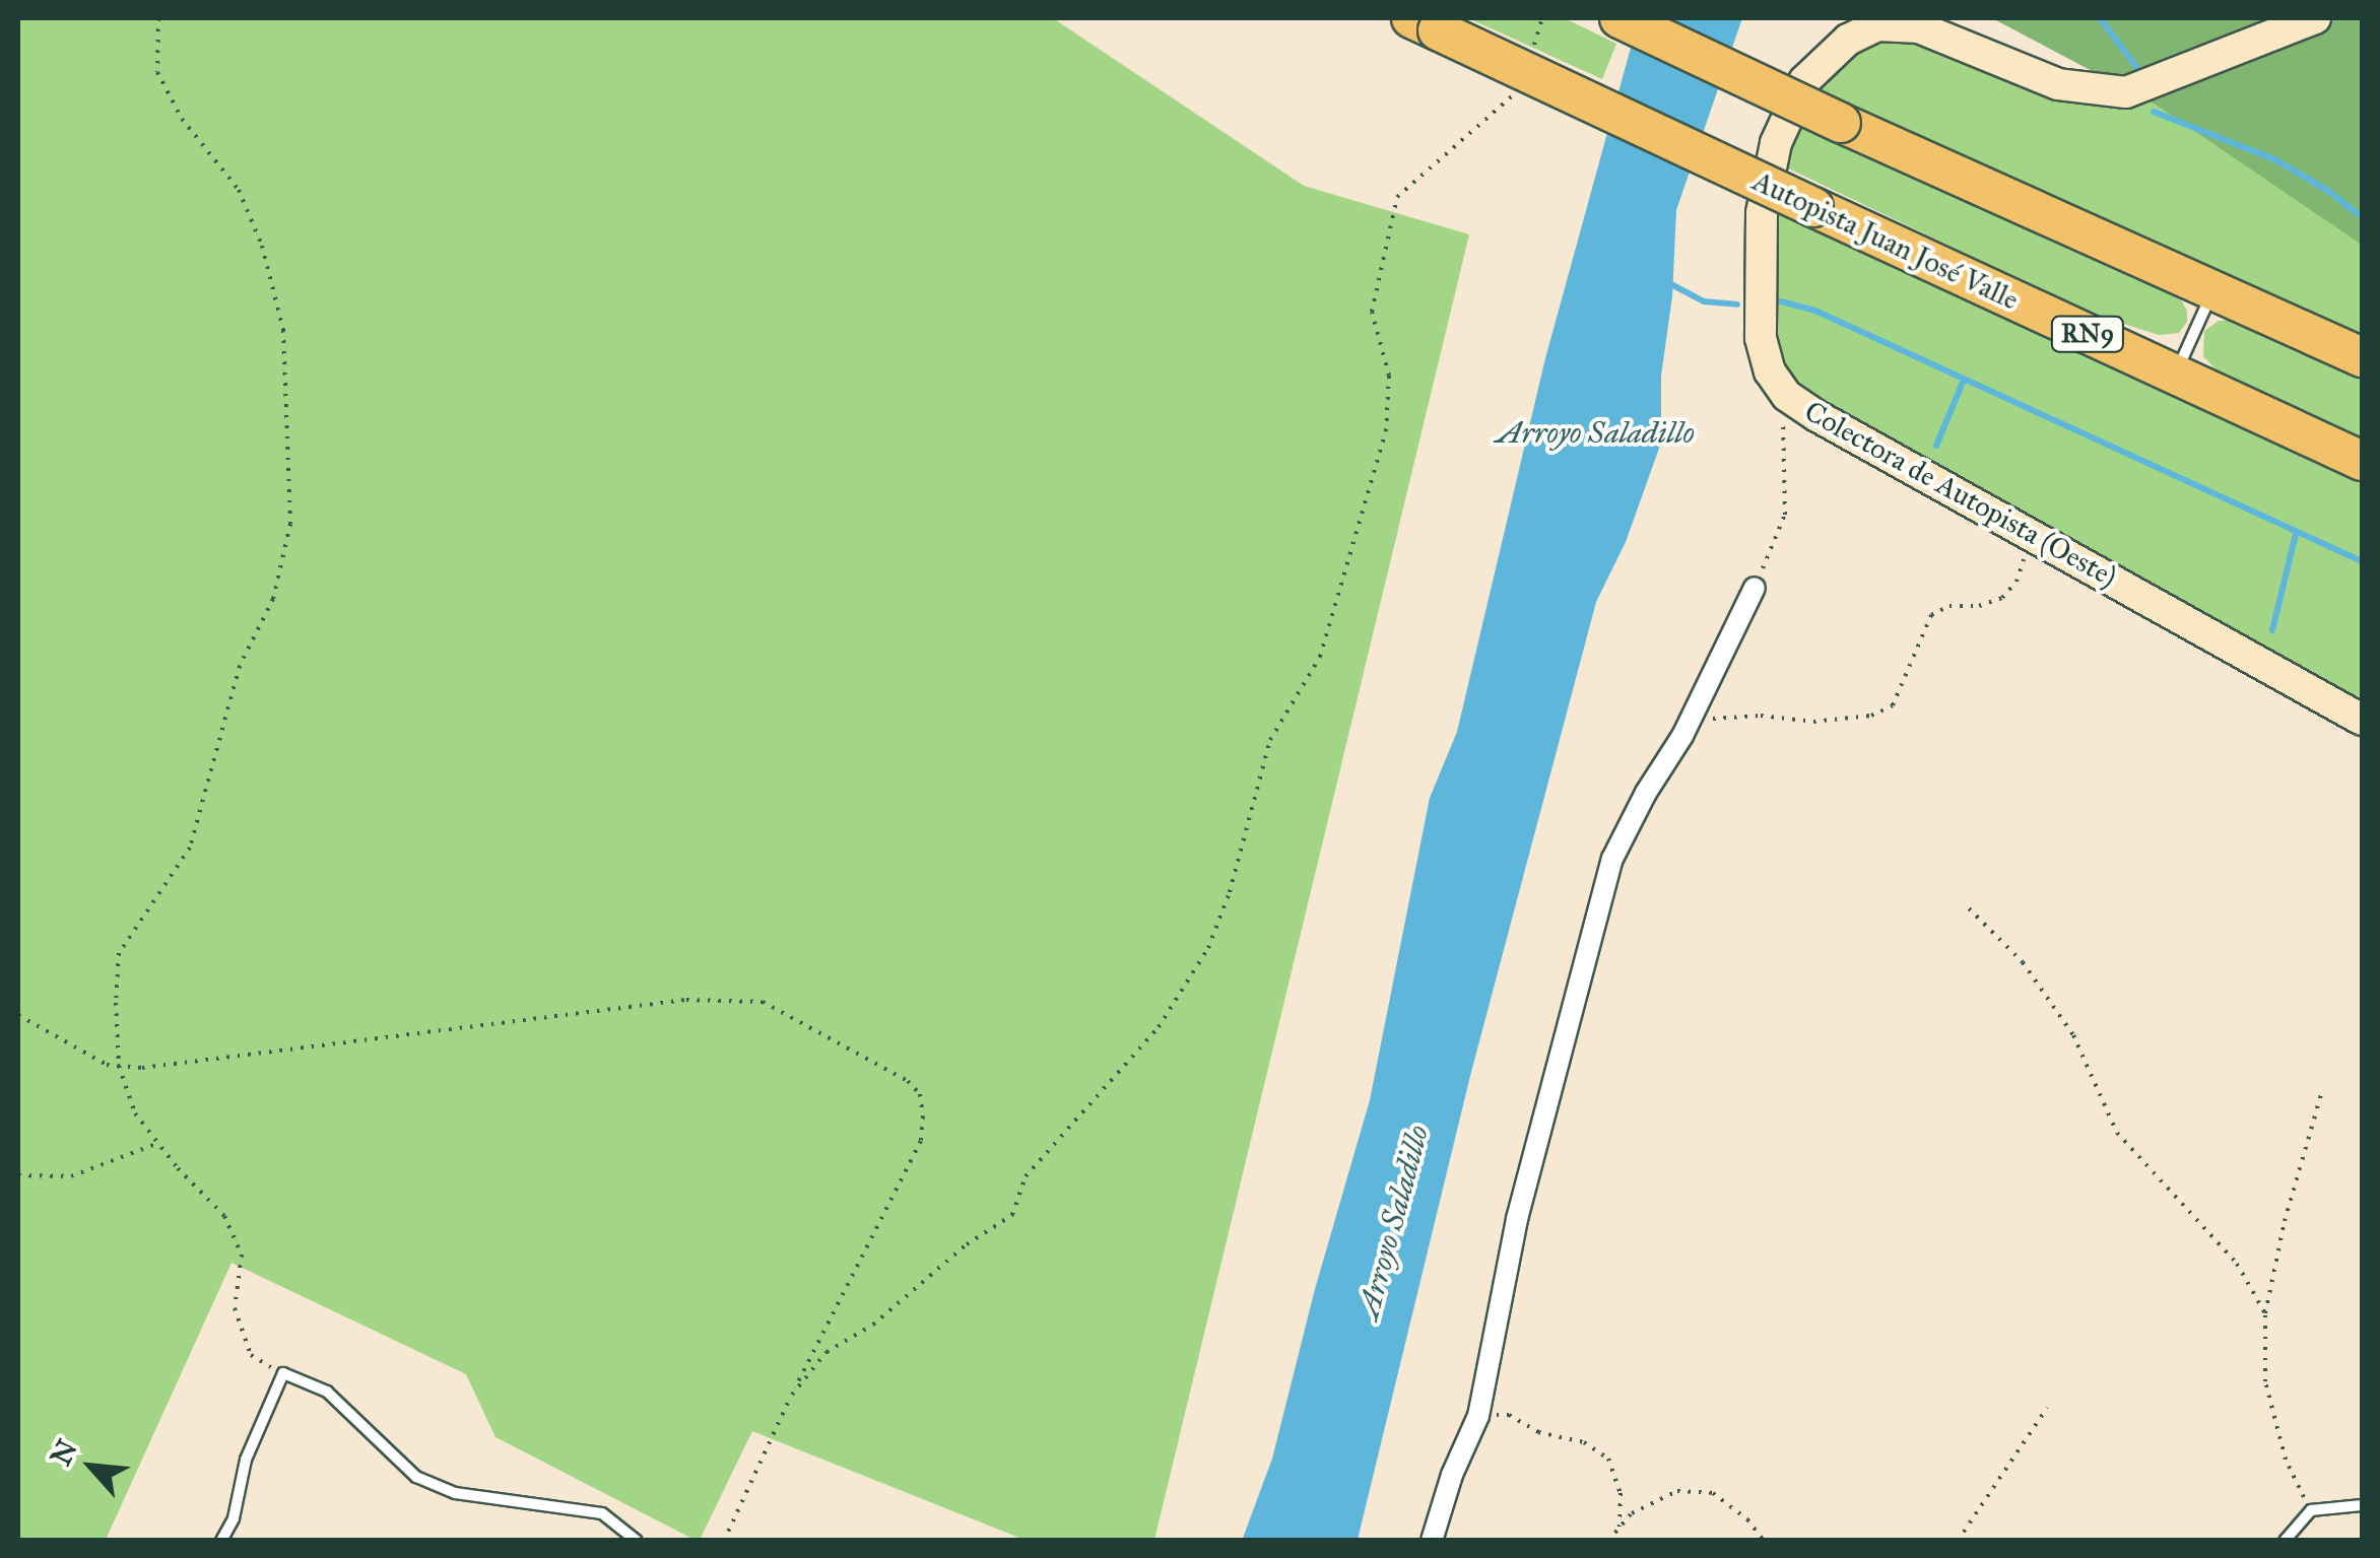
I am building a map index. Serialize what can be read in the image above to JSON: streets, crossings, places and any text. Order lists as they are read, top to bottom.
{
  "streets": {
    "highway": ["Autopista Juan José Valle", "RN9"],
    "main road": ["Colectora de Autopista (Oeste)"]
  },
  "water": ["Arroyo Saladillo"],
  "north": "top left"
}
